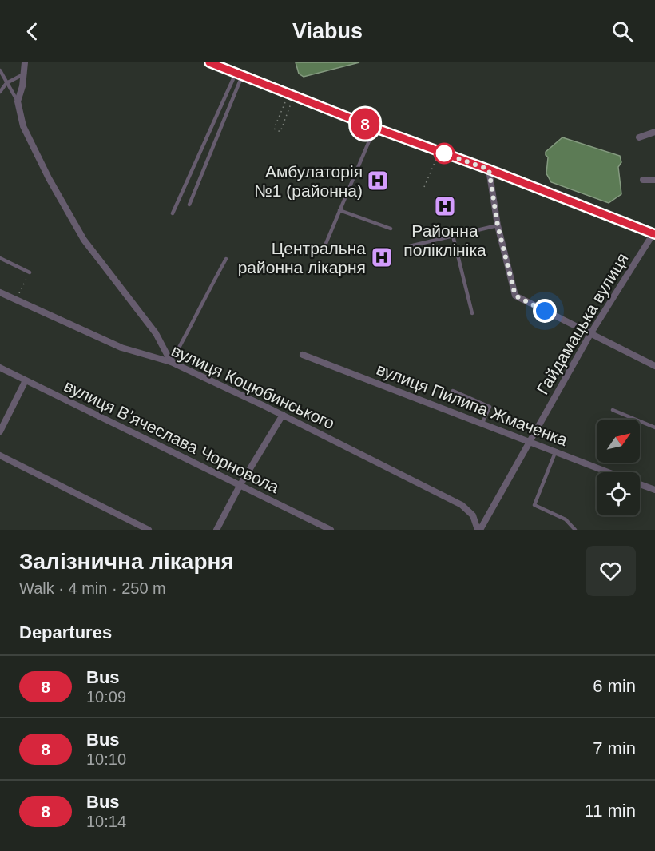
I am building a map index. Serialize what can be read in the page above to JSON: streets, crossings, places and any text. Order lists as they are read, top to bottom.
{
  "streets": {
    "street": [
      "Гайдамацька вулиця",
      "вулиця Коцюбинського",
      "вулиця Пилипа Жмаченка",
      "вулиця Вʼячеслава Чорновола"
    ]
  },
  "crossings": [
    ["Гайдамацька вулиця", "вулиця Коцюбинського"],
    ["Гайдамацька вулиця", "вулиця Пилипа Жмаченка"]
  ],
  "places": {
    "hospital": ["Амбулаторія №1 (районна)", "Районна поліклініка", "Центральна районна лікарня"]
  },
  "lines": ["bus line 8"],
  "north": "top right",
  "page": {
    "header": "Viabus",
    "on_map": "8",
    "heading": [
      ["Залізнична лікарня", "Walk · 4 min · 250 m"],
      "Departures"
    ],
    "list": [
      {
        "mark": "8",
        "name": "Bus",
        "note": "10:09",
        "value": "6 min"
      },
      {
        "mark": "8",
        "name": "Bus",
        "note": "10:10",
        "value": "7 min"
      },
      {
        "mark": "8",
        "name": "Bus",
        "note": "10:14",
        "value": "11 min"
      }
    ]
  }
}
